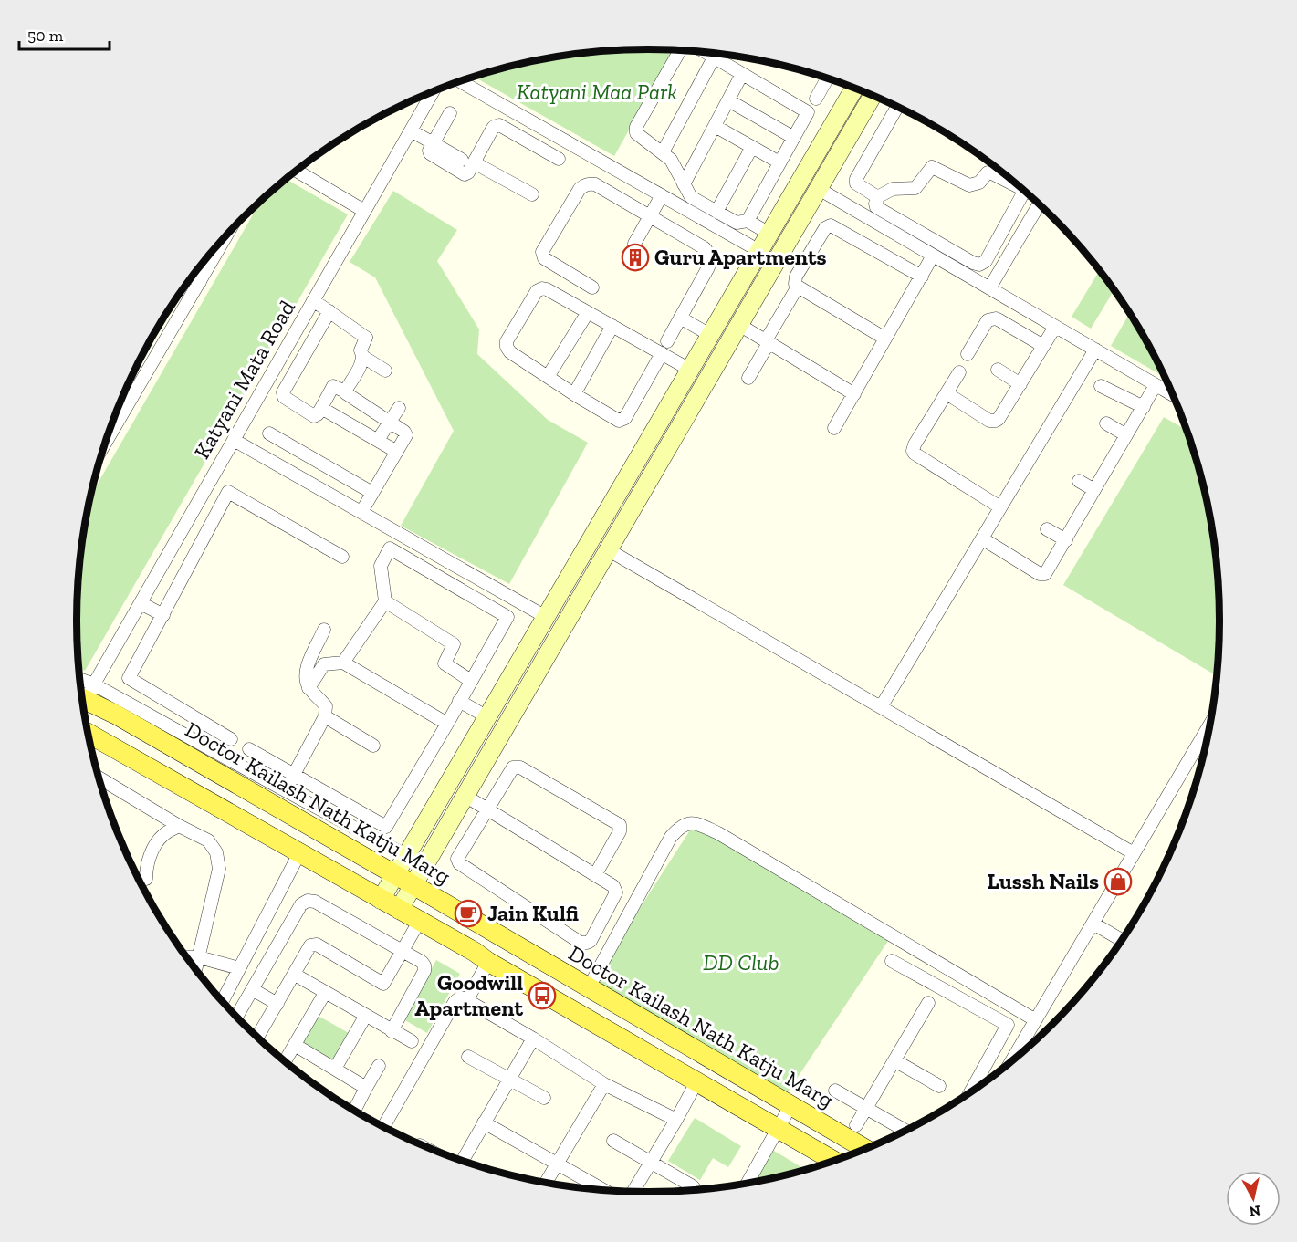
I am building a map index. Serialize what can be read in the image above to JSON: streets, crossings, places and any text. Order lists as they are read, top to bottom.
{
  "streets": {
    "main road": ["Doctor Kailash Nath Katju Marg"],
    "street": ["Katyani Mata Road"]
  },
  "crossings": [
    ["Katyani Mata Road", "Doctor Kailash Nath Katju Marg"]
  ],
  "parks": ["Katyani Maa Park", "DD Club"],
  "places": {
    "building": ["Guru Apartments"],
    "shop": ["Lussh Nails"],
    "cafe": ["Jain Kulfi"],
    "bus stop": ["Goodwill Apartment"]
  },
  "scale_bar": "50 m",
  "north": "bottom"
}
